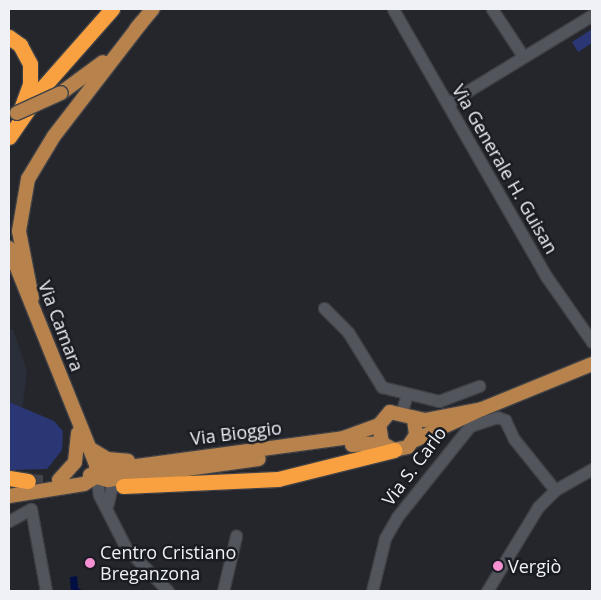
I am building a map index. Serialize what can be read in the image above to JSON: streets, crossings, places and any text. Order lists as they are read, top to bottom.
{
  "streets": {
    "main road": ["Via Camara", "Via Bioggio"],
    "street": ["Via Generale H. Guisan", "Via S. Carlo"]
  },
  "crossings": [
    ["Via Camara", "Via Bioggio"]
  ],
  "places": ["Centro Cristiano Breganzona", "Vergiò"]
}
